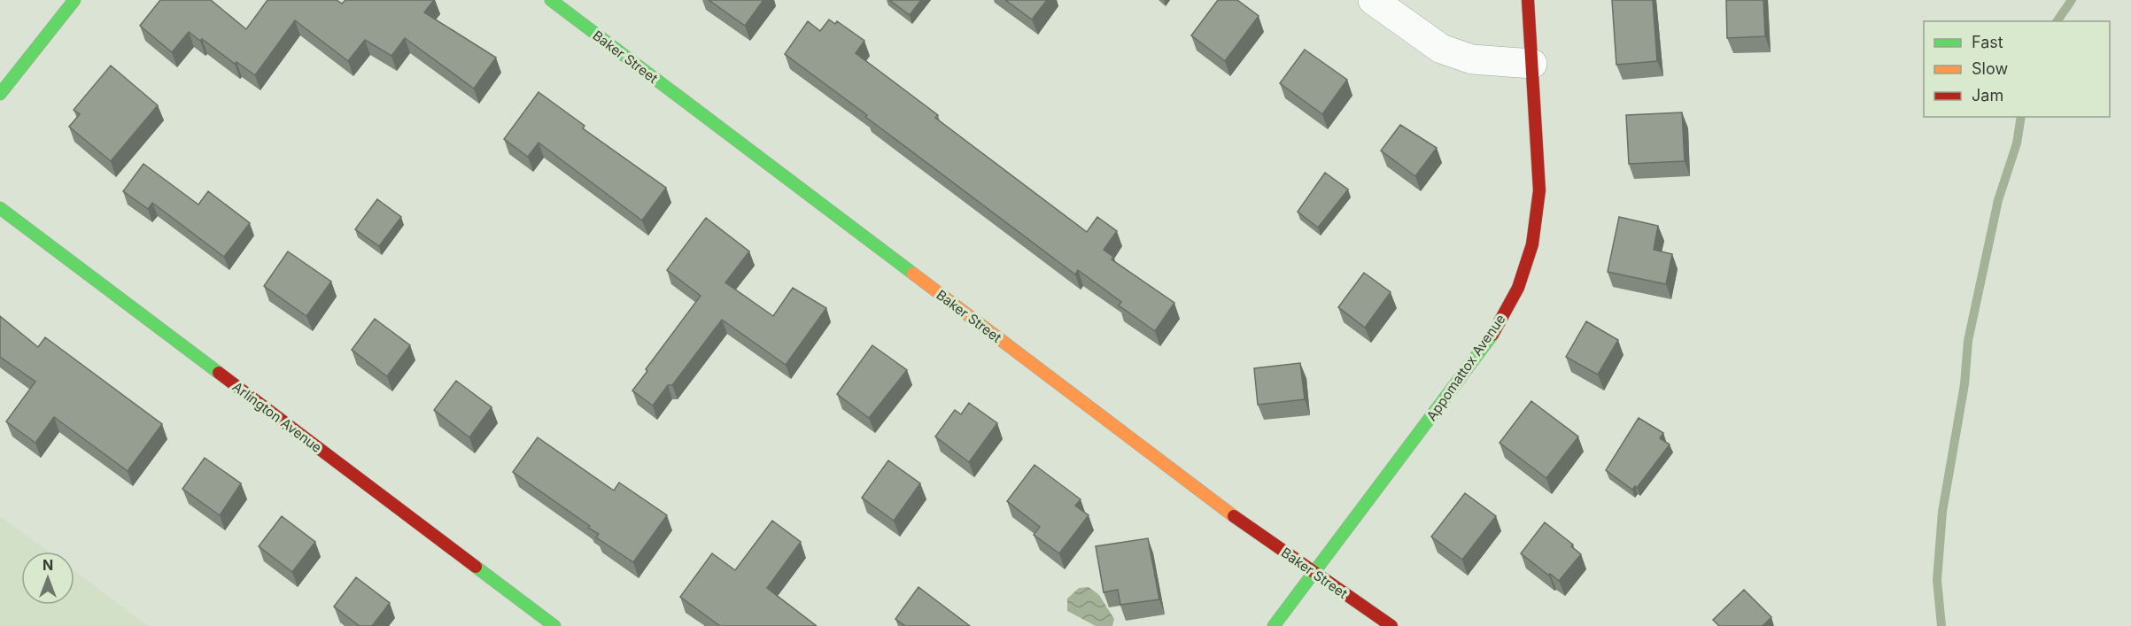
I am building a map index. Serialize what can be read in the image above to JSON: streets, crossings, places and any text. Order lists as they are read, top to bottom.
{
  "streets": {
    "street": ["Baker Street", "Appomattox Avenue", "Arlington Avenue"]
  },
  "crossings": [
    ["Baker Street", "Appomattox Avenue"]
  ],
  "legend": ["Fast", "Slow", "Jam"],
  "north": "top"
}
